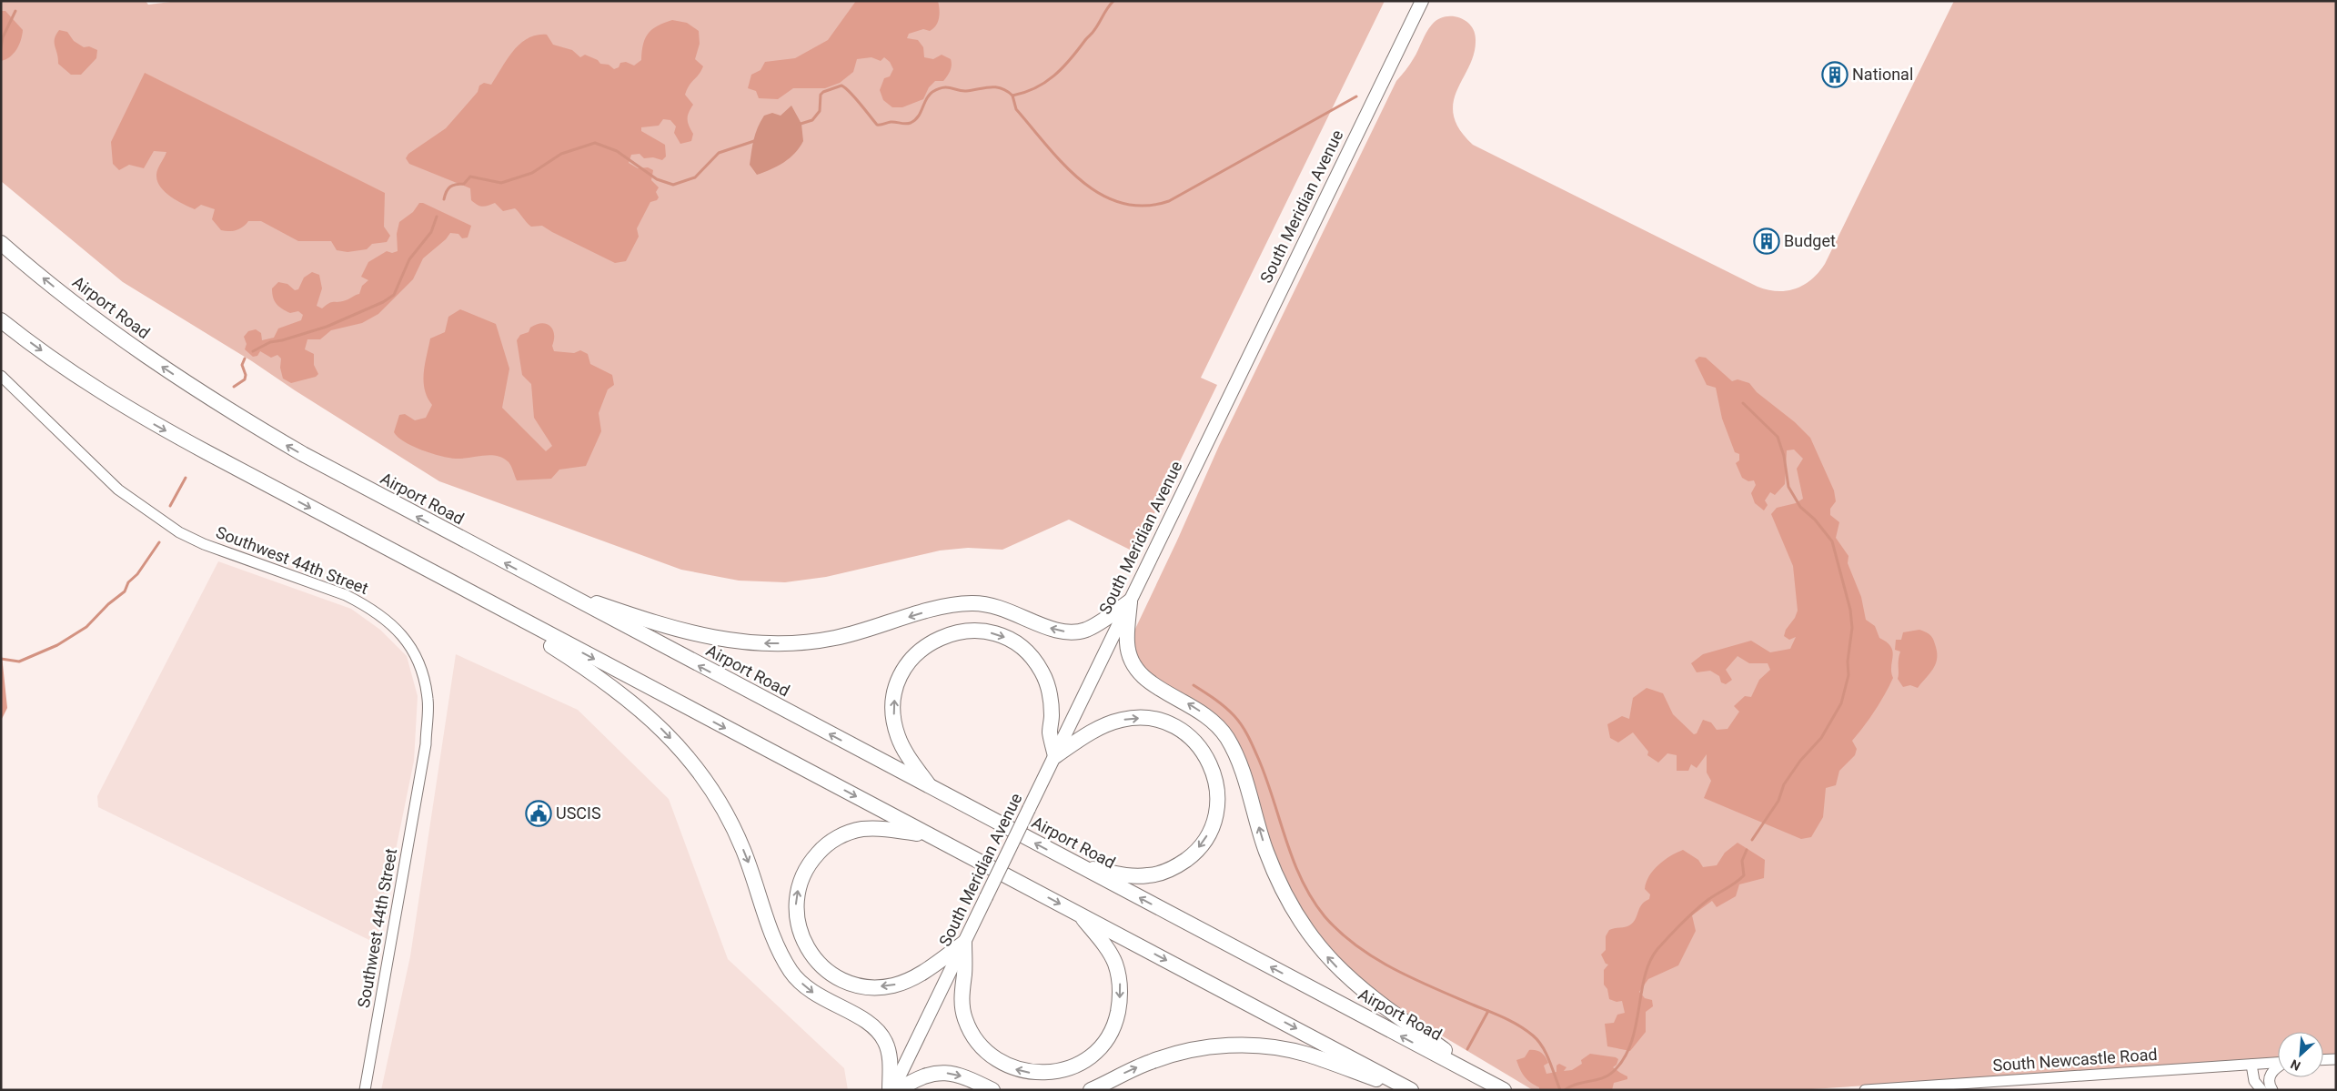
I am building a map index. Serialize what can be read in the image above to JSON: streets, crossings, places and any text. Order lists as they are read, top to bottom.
{
  "streets": {
    "highway": ["Airport Road"],
    "main road": ["South Meridian Avenue"],
    "street": ["Southwest 44th Street", "South Newcastle Road"]
  },
  "places": {
    "building": ["National", "Budget"],
    "public building": ["USCIS"]
  },
  "north": "bottom left"
}
